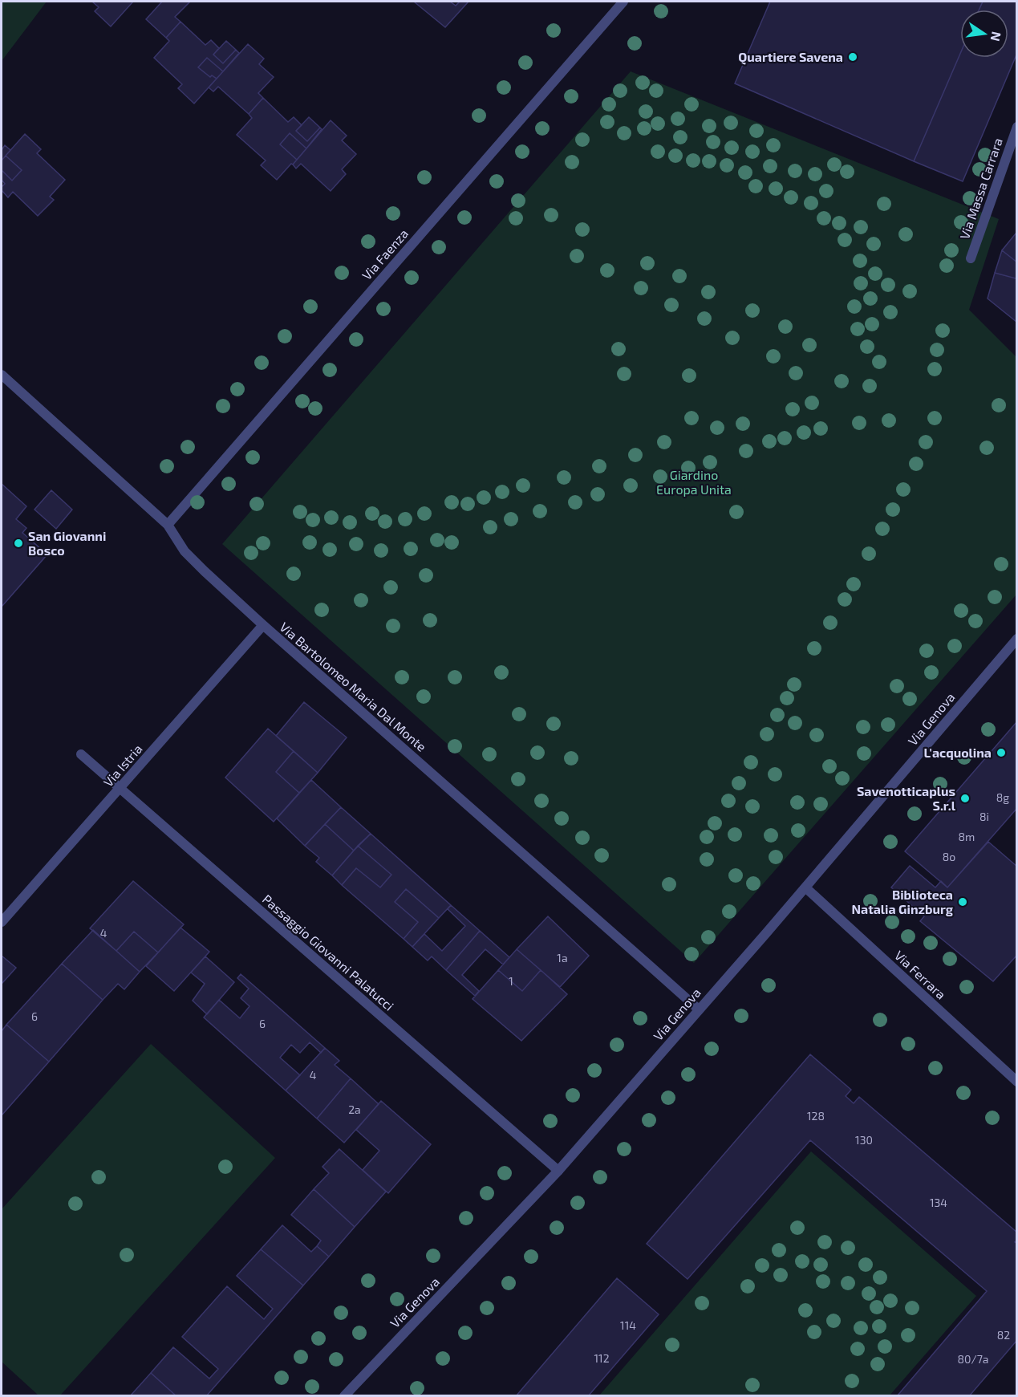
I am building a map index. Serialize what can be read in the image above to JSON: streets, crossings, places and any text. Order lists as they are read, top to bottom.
{
  "streets": {
    "street": [
      "Via Massa Carrara",
      "Via Faenza",
      "Via Bartolomeo Maria Dal Monte",
      "Via Genova",
      "Via Istria",
      "Passaggio Giovanni Palatucci",
      "Via Ferrara"
    ]
  },
  "crossings": [
    ["Via Faenza", "Via Bartolomeo Maria Dal Monte"],
    ["Via Bartolomeo Maria Dal Monte", "Via Genova"],
    ["Via Bartolomeo Maria Dal Monte", "Via Istria"],
    ["Via Genova", "Passaggio Giovanni Palatucci"],
    ["Via Genova", "Via Ferrara"],
    ["Via Istria", "Passaggio Giovanni Palatucci"]
  ],
  "parks": ["Giardino Europa Unita"],
  "places": [
    "Quartiere Savena",
    "San Giovanni Bosco",
    "L'acquolina",
    "Savenotticaplus S.r.l",
    "Biblioteca Natalia Ginzburg"
  ],
  "house_numbers": [
    "8g",
    "8i",
    "8m",
    "8o",
    "4",
    "1a",
    "1",
    "6",
    "6",
    "4",
    "2a",
    "128",
    "130",
    "134",
    "114",
    "82",
    "112",
    "80/7a"
  ],
  "north": "right"
}
